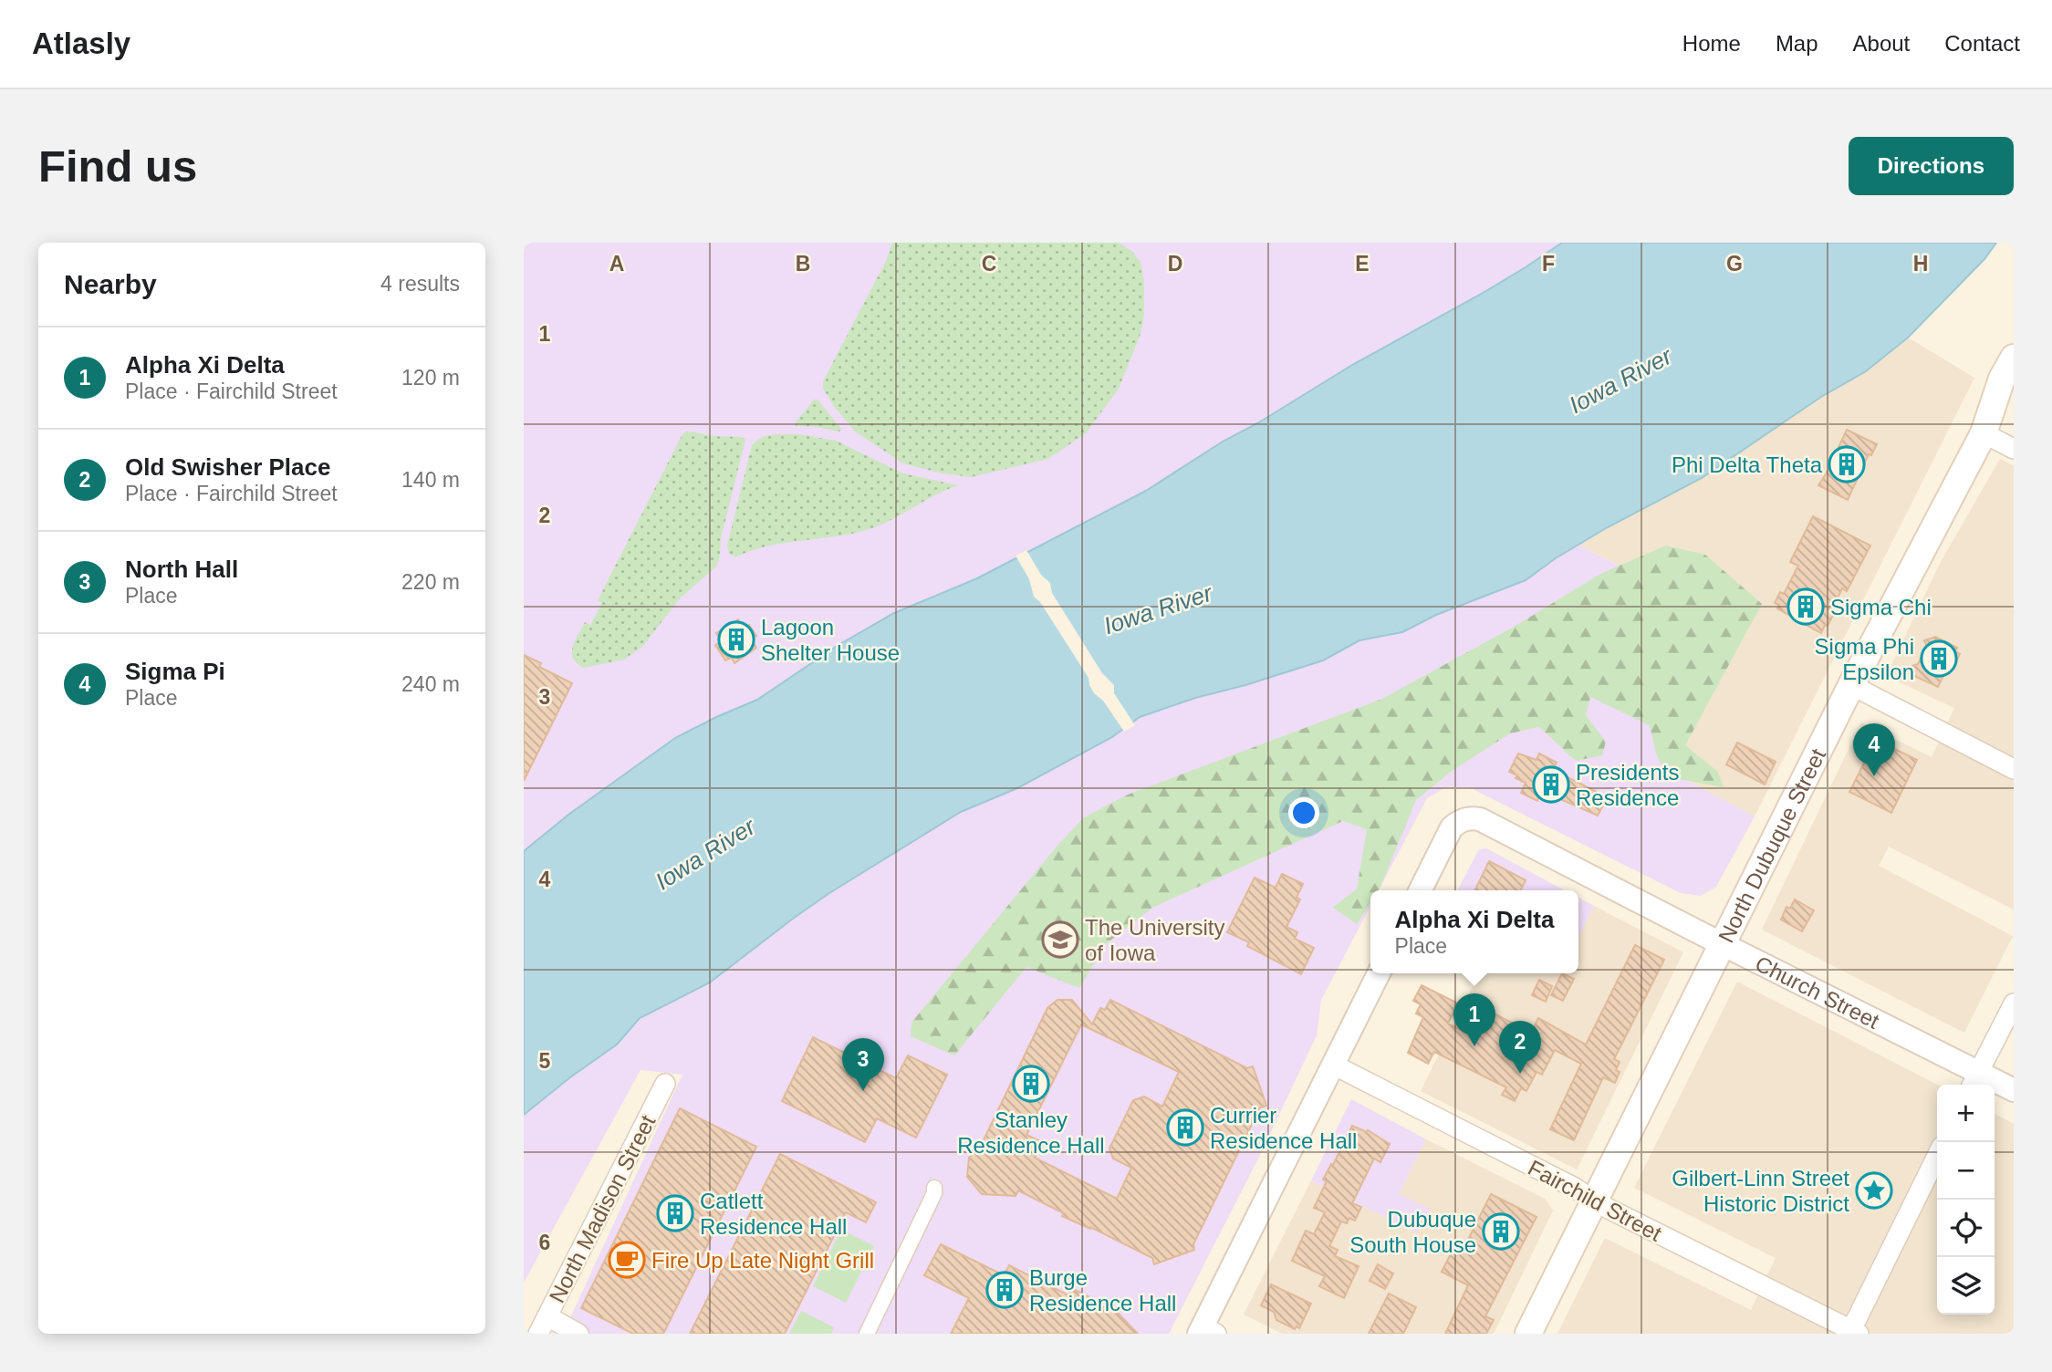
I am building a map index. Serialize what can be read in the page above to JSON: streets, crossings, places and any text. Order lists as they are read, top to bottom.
{
  "streets": {
    "main road": ["North Dubuque Street"],
    "street": ["Church Street", "Fairchild Street", "North Madison Street"]
  },
  "crossings": [
    ["North Dubuque Street", "Church Street"],
    ["North Dubuque Street", "Fairchild Street"]
  ],
  "water": ["Iowa River"],
  "places": {
    "building": [
      "Phi Delta Theta",
      "Sigma Chi",
      "Lagoon Shelter House",
      "Sigma Phi Epsilon",
      "Presidents Residence",
      "Stanley Residence Hall",
      "Currier Residence Hall",
      "Catlett Residence Hall",
      "Dubuque South House",
      "Burge Residence Hall"
    ],
    "school or university": ["The University of Iowa"],
    "place": ["Gilbert-Linn Street Historic District"],
    "cafe": ["Fire Up Late Night Grill"]
  },
  "page": {
    "header": "Atlasly",
    "nav": [
      "Home",
      "Map",
      "About",
      "Contact"
    ],
    "buttons": "Directions",
    "title": "Find us",
    "heading": ["Nearby", "4 results"],
    "list": [
      {
        "mark": "1",
        "name": "Alpha Xi Delta",
        "note": "Place · Fairchild Street",
        "value": "120 m"
      },
      {
        "mark": "2",
        "name": "Old Swisher Place",
        "note": "Place · Fairchild Street",
        "value": "140 m"
      },
      {
        "mark": "3",
        "name": "North Hall",
        "note": "Place",
        "value": "220 m"
      },
      {
        "mark": "4",
        "name": "Sigma Pi",
        "note": "Place",
        "value": "240 m"
      }
    ],
    "pins": [
      "4",
      "1",
      "2",
      "3"
    ],
    "popup": ["Alpha Xi Delta", "Place"],
    "map_buttons": ["+", "−"]
  },
  "grid": {
    "columns": [
      "A",
      "B",
      "C",
      "D",
      "E",
      "F",
      "G",
      "H"
    ],
    "rows": [
      "1",
      "2",
      "3",
      "4",
      "5",
      "6"
    ]
  }
}
